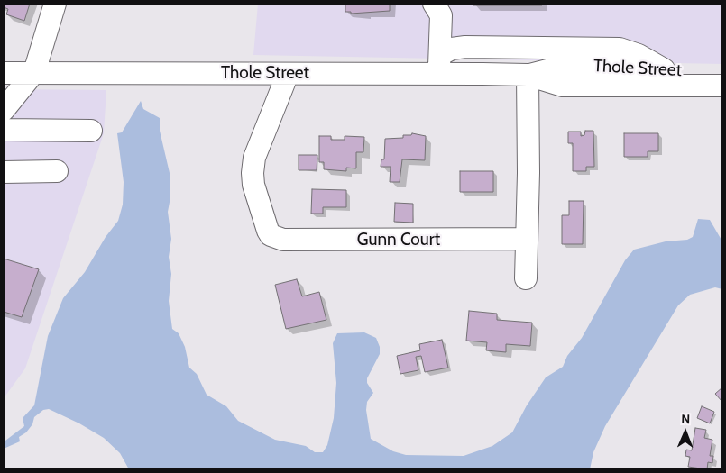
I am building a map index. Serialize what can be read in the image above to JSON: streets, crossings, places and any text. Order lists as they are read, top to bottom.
{
  "streets": {
    "street": ["Thole Street", "Gunn Court"]
  },
  "crossings": [
    ["Thole Street", "Gunn Court"]
  ],
  "north": "top"
}
